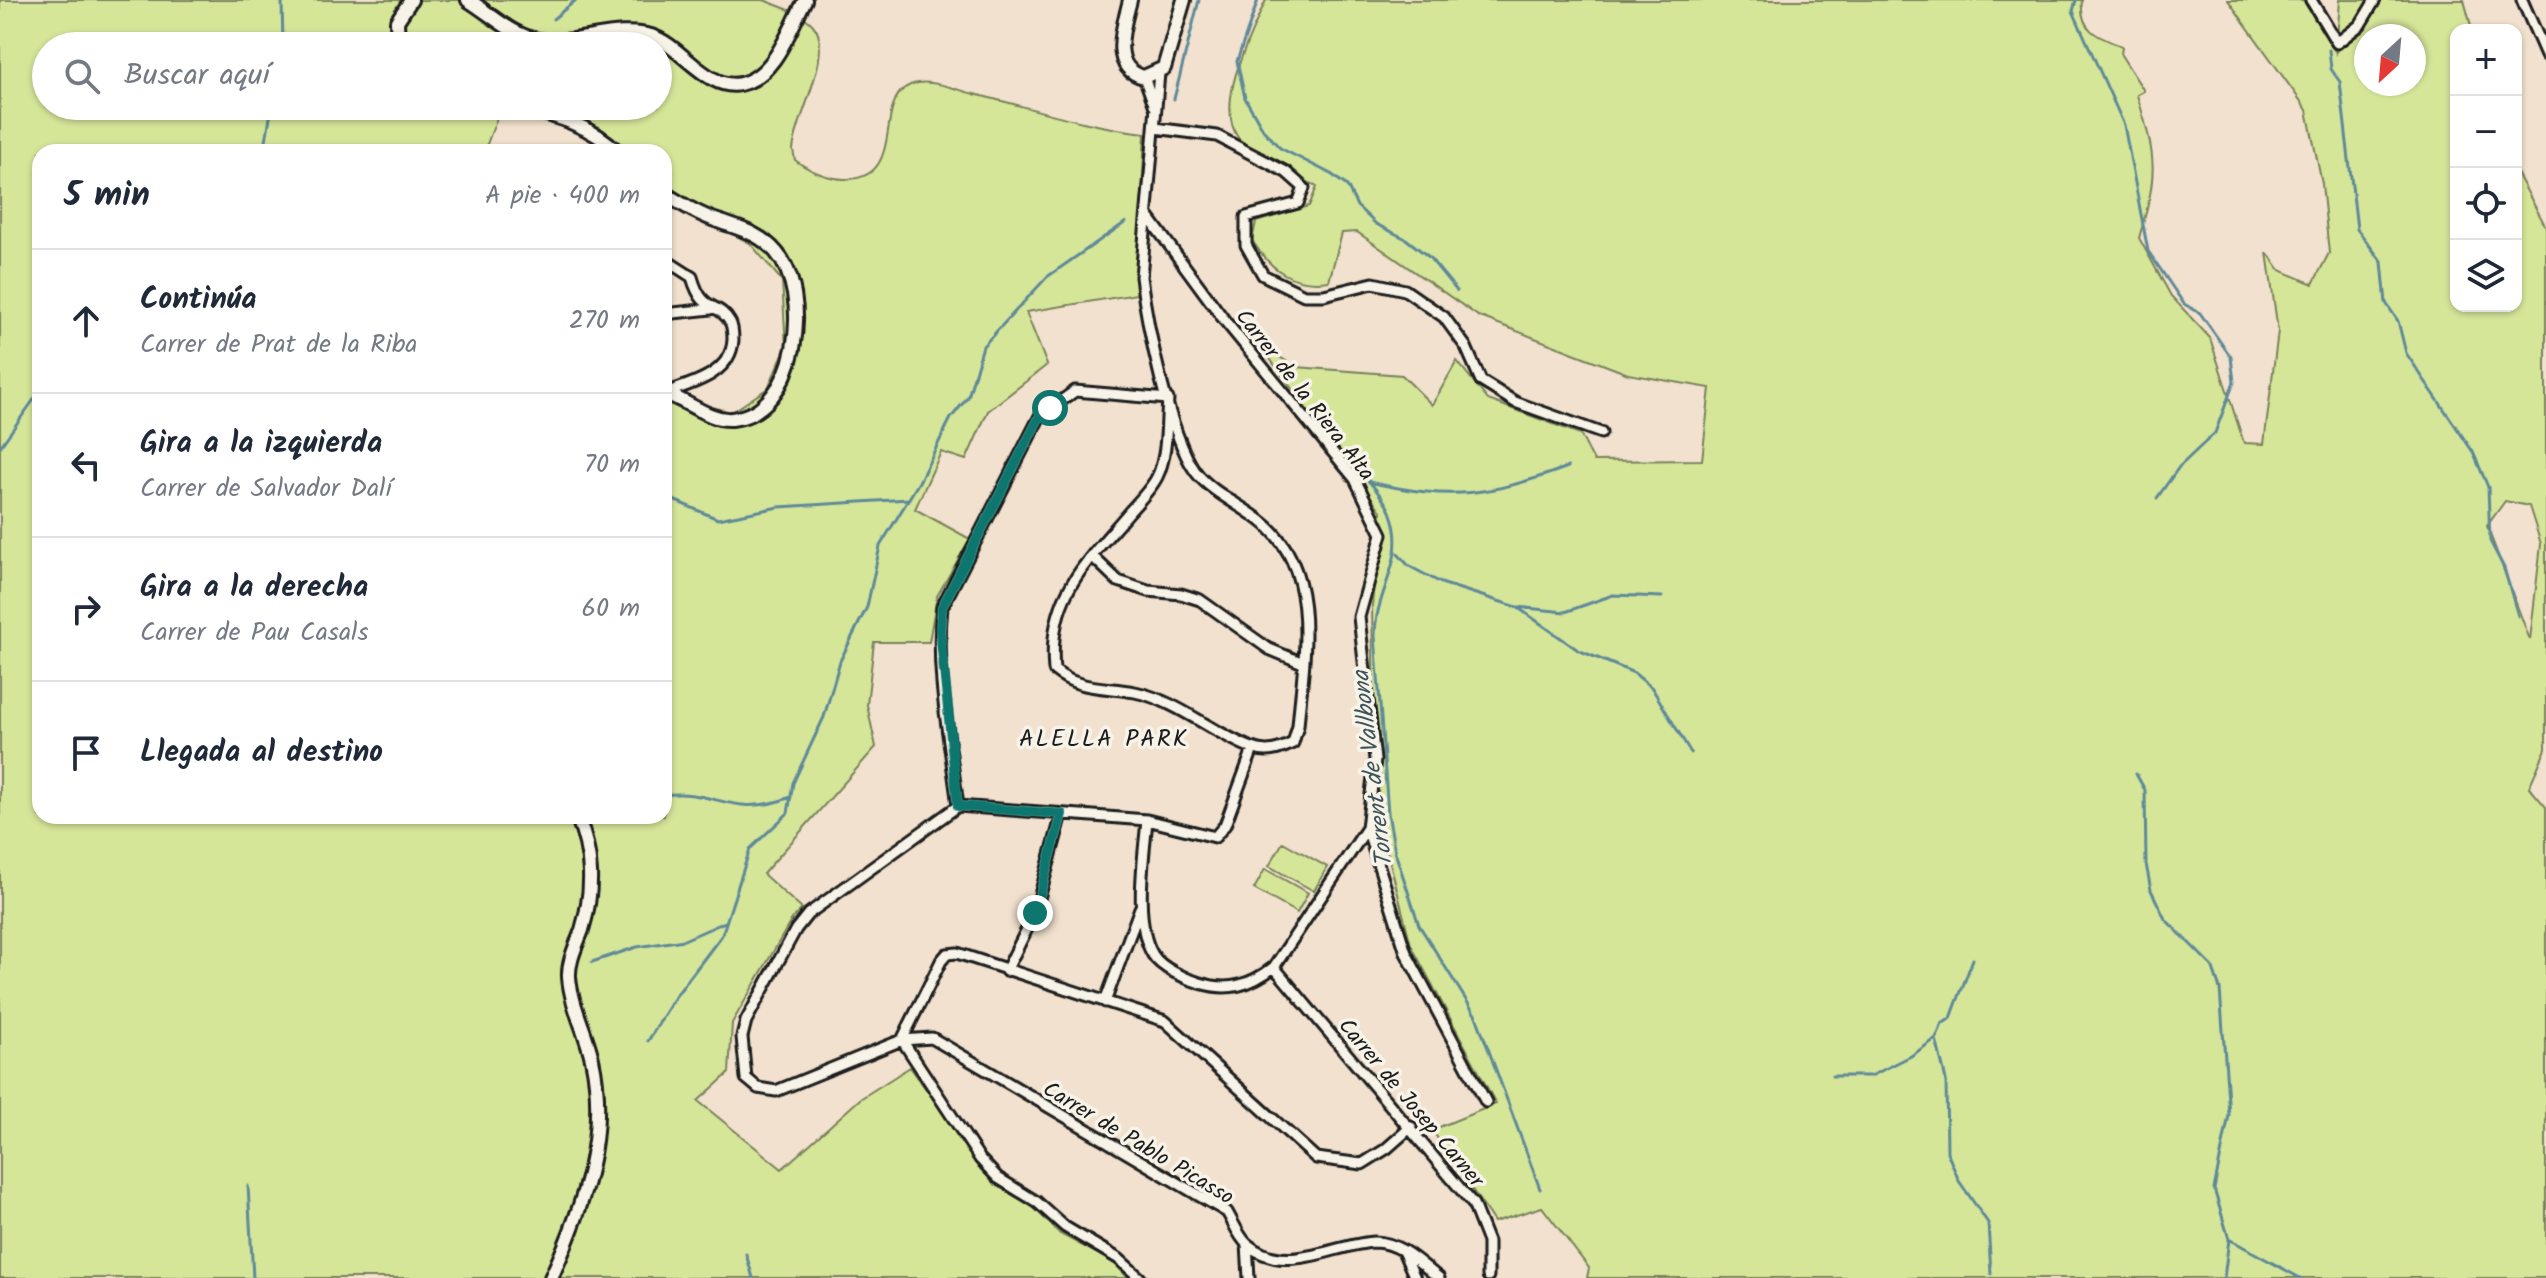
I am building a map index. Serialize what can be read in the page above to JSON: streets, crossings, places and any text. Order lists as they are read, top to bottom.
{
  "streets": {
    "street": ["Carrer de la Riera Alta", "Carrer de Josep Carner", "Carrer de Pablo Picasso"]
  },
  "crossings": [
    ["Carrer de la Riera Alta", "Carrer de Josep Carner"]
  ],
  "districts": ["ALELLA PARK"],
  "water": ["Torrent de Vallbona"],
  "north": "bottom left",
  "page": {
    "map_buttons": ["+", "−"],
    "search": "Buscar aquí",
    "heading": ["5 min", "A pie · 400 m"],
    "list": [
      ["Continúa", "Carrer de Prat de la Riba", "270 m"],
      ["Gira a la izquierda", "Carrer de Salvador Dalí", "70 m"],
      ["Gira a la derecha", "Carrer de Pau Casals", "60 m"],
      "Llegada al destino"
    ]
  }
}
